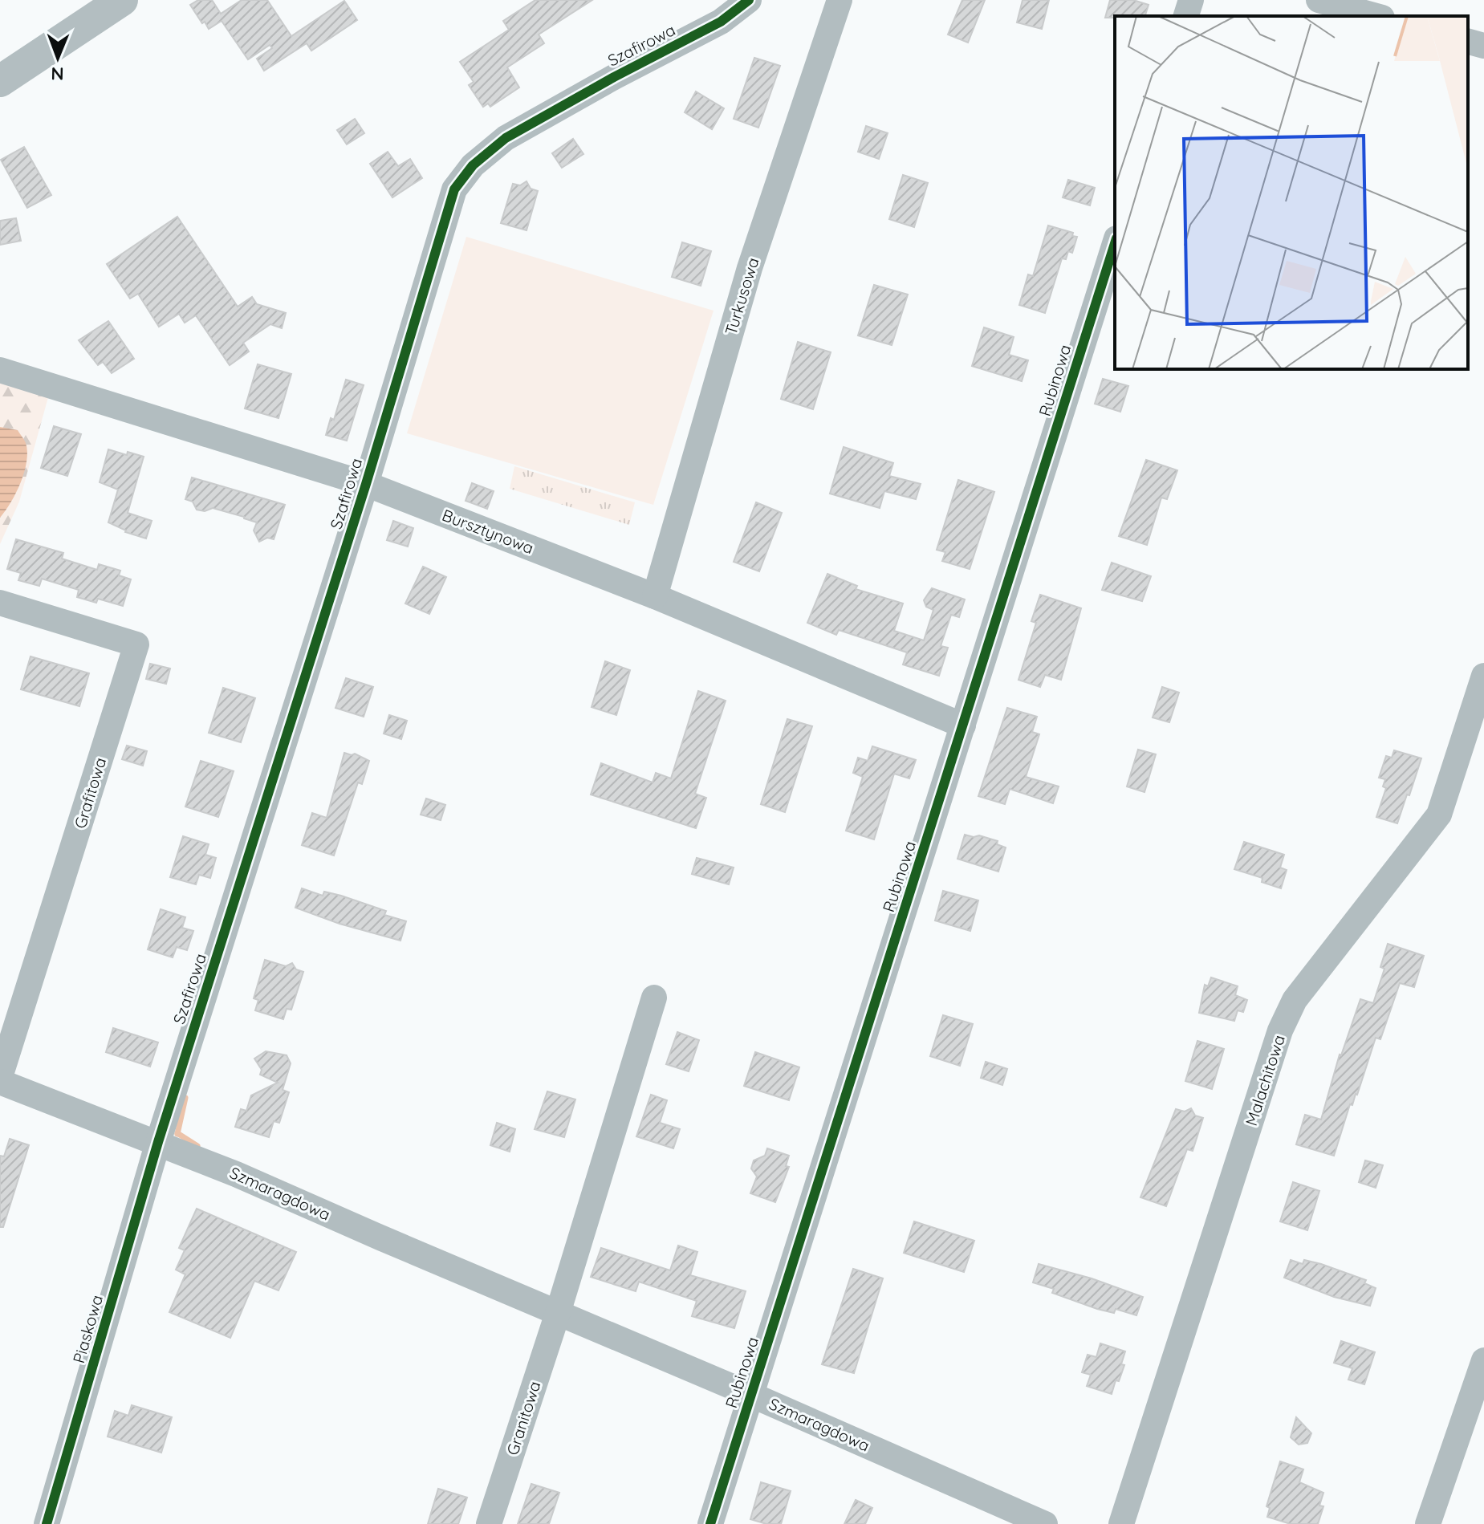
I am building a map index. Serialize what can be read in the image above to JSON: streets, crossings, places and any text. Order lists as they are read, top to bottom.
{
  "streets": {
    "street": [
      "Szafirowa",
      "Turkusowa",
      "Rubinowa",
      "Bursztynowa",
      "Grafitowa",
      "Malachitowa",
      "Szmaragdowa",
      "Piaskowa",
      "Granitowa"
    ]
  },
  "crossings": [
    ["Szafirowa", "Bursztynowa"],
    ["Szafirowa", "Szmaragdowa"],
    ["Szafirowa", "Piaskowa"],
    ["Turkusowa", "Bursztynowa"],
    ["Rubinowa", "Bursztynowa"],
    ["Rubinowa", "Szmaragdowa"],
    ["Grafitowa", "Szmaragdowa"],
    ["Szmaragdowa", "Piaskowa"],
    ["Szmaragdowa", "Granitowa"]
  ],
  "north": "bottom"
}
